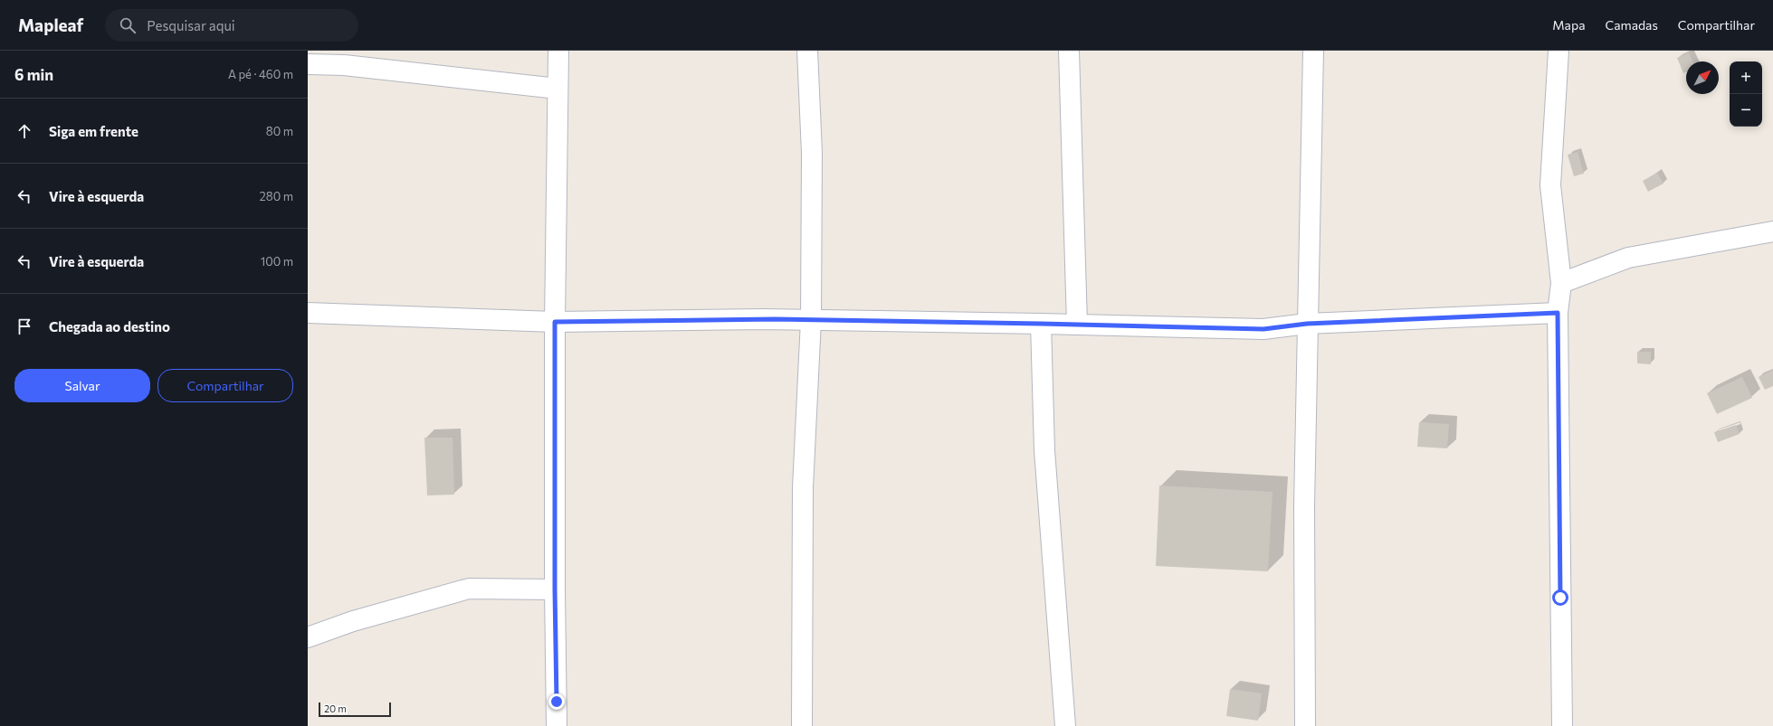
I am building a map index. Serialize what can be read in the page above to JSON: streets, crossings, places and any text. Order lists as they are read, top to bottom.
{
  "scale_bar": "20 m",
  "north": "top right",
  "page": {
    "header": "Mapleaf",
    "search": "Pesquisar aqui",
    "nav": ["Mapa", "Camadas", "Compartilhar"],
    "heading": ["6 min", "A pé · 460 m"],
    "map_buttons": ["+", "−"],
    "list": [
      ["Siga em frente", "80 m"],
      ["Vire à esquerda", "280 m"],
      ["Vire à esquerda", "100 m"],
      "Chegada ao destino"
    ],
    "buttons": ["Salvar", "Compartilhar"],
    "scale": "20 m"
  }
}
